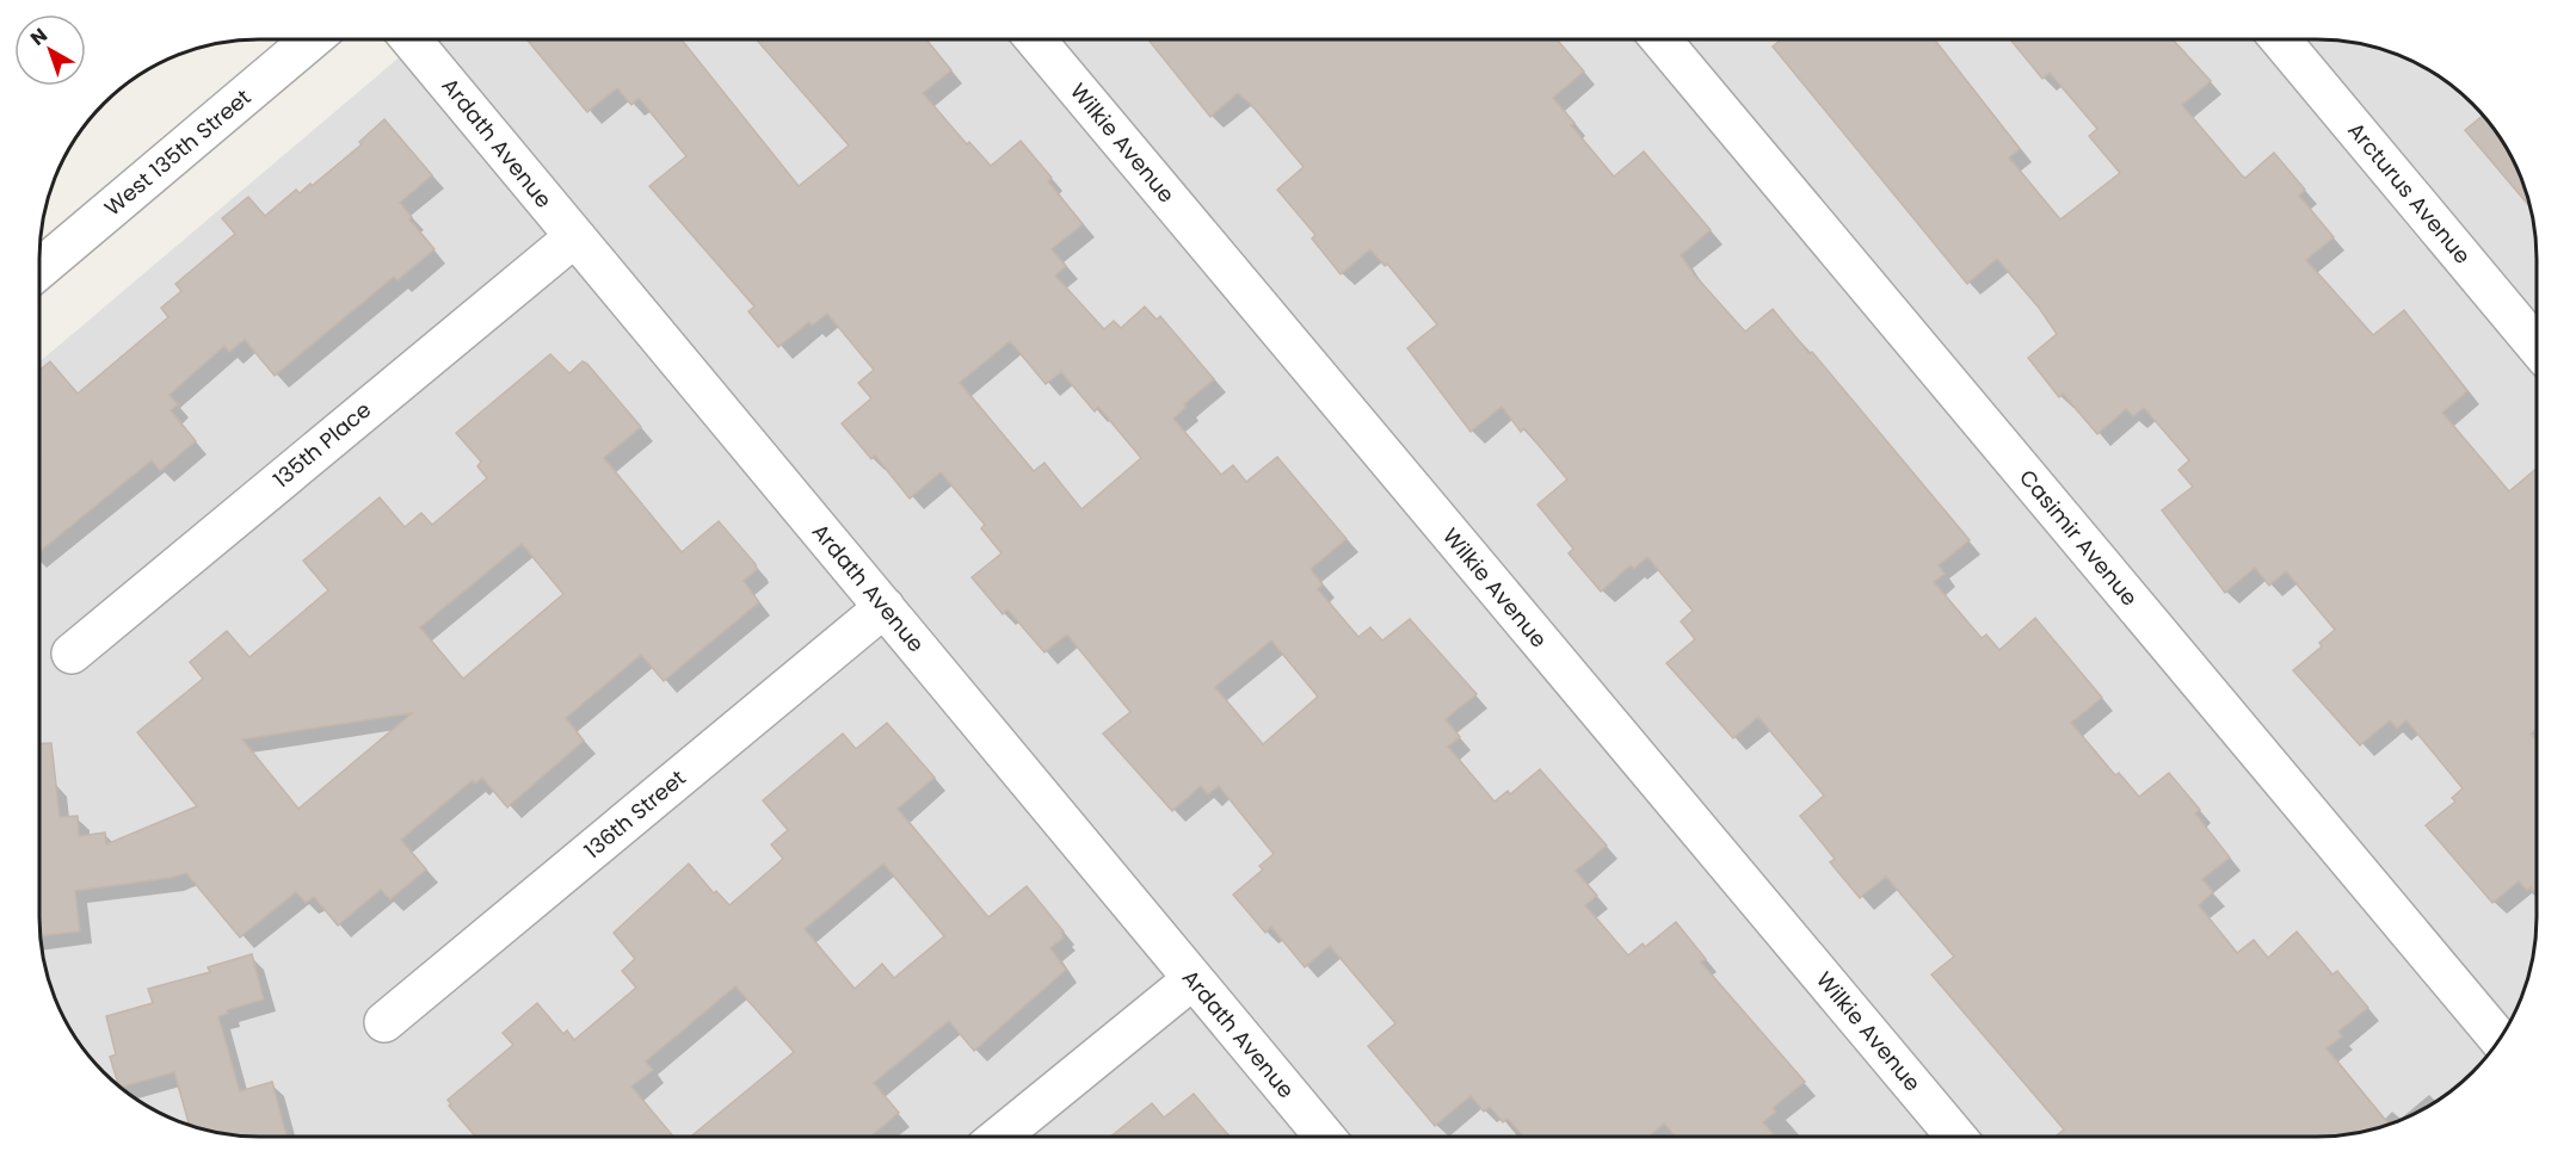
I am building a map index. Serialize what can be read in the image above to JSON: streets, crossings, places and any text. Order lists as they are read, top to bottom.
{
  "streets": {
    "street": [
      "Ardath Avenue",
      "Wilkie Avenue",
      "West 135th Street",
      "Arcturus Avenue",
      "135th Place",
      "Casimir Avenue",
      "136th Street"
    ]
  },
  "crossings": [
    ["Ardath Avenue", "135th Place"],
    ["Ardath Avenue", "136th Street"]
  ],
  "north": "top left"
}
